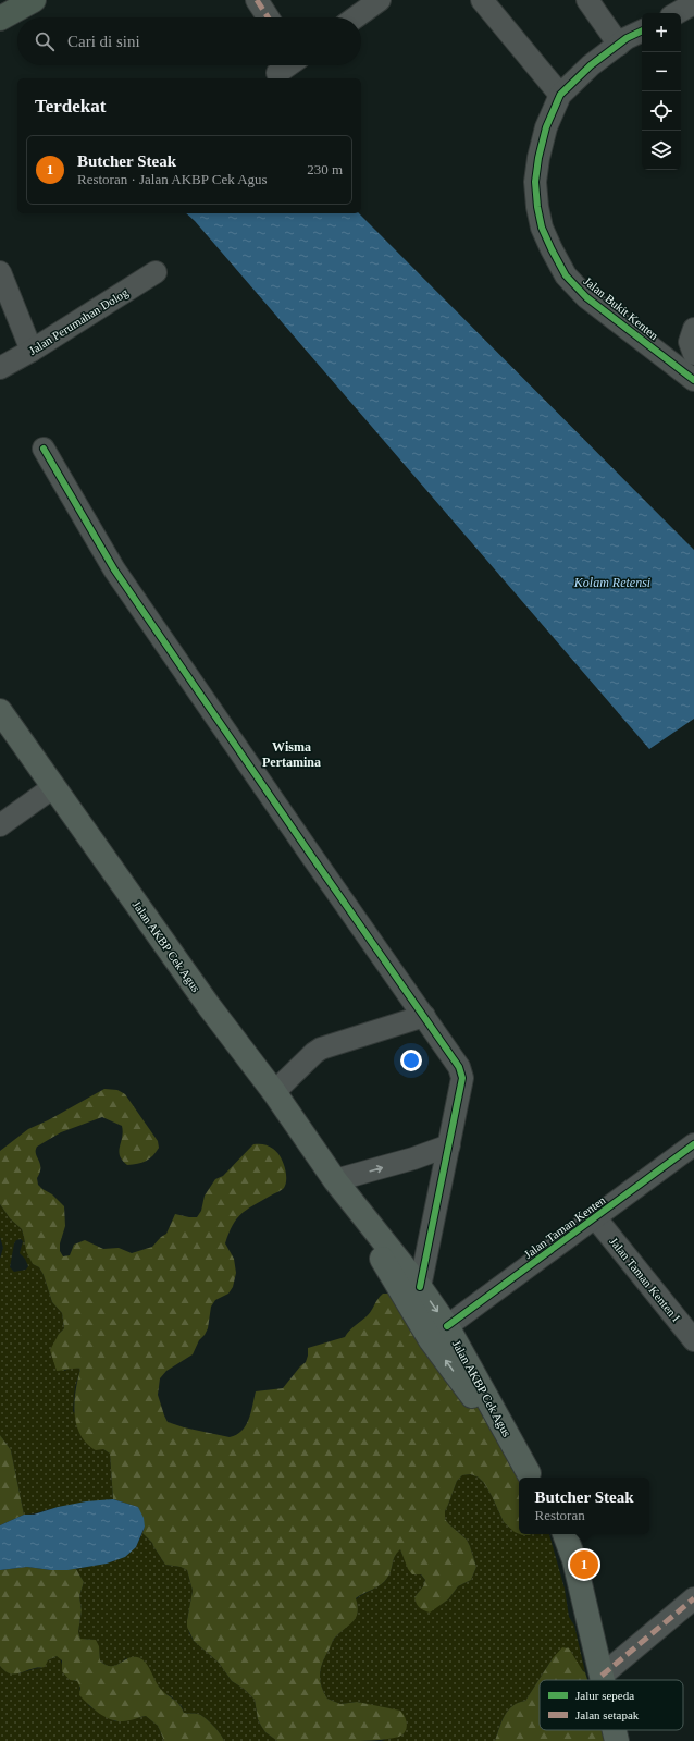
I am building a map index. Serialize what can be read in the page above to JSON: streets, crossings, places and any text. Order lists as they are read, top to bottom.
{
  "streets": {
    "main road": ["Jalan AKBP Cek Agus"],
    "street": [
      "Jalan Bukit Kenten",
      "Jalan Perumahan Dolog",
      "Jalan Taman Kenten",
      "Jalan Taman Kenten I"
    ]
  },
  "crossings": [
    ["Jalan AKBP Cek Agus", "Jalan Taman Kenten"],
    ["Jalan Taman Kenten", "Jalan Taman Kenten I"]
  ],
  "districts": ["Wisma Pertamina"],
  "water": ["Kolam Retensi"],
  "legend": ["Jalur sepeda", "Jalan setapak"],
  "page": {
    "map_buttons": ["+", "−"],
    "search": "Cari di sini",
    "heading": "Terdekat",
    "list": [
      {
        "mark": "1",
        "name": "Butcher Steak",
        "note": "Restoran · Jalan AKBP Cek Agus",
        "value": "230 m"
      }
    ],
    "popup": ["Butcher Steak", "Restoran"],
    "pins": "1"
  }
}
